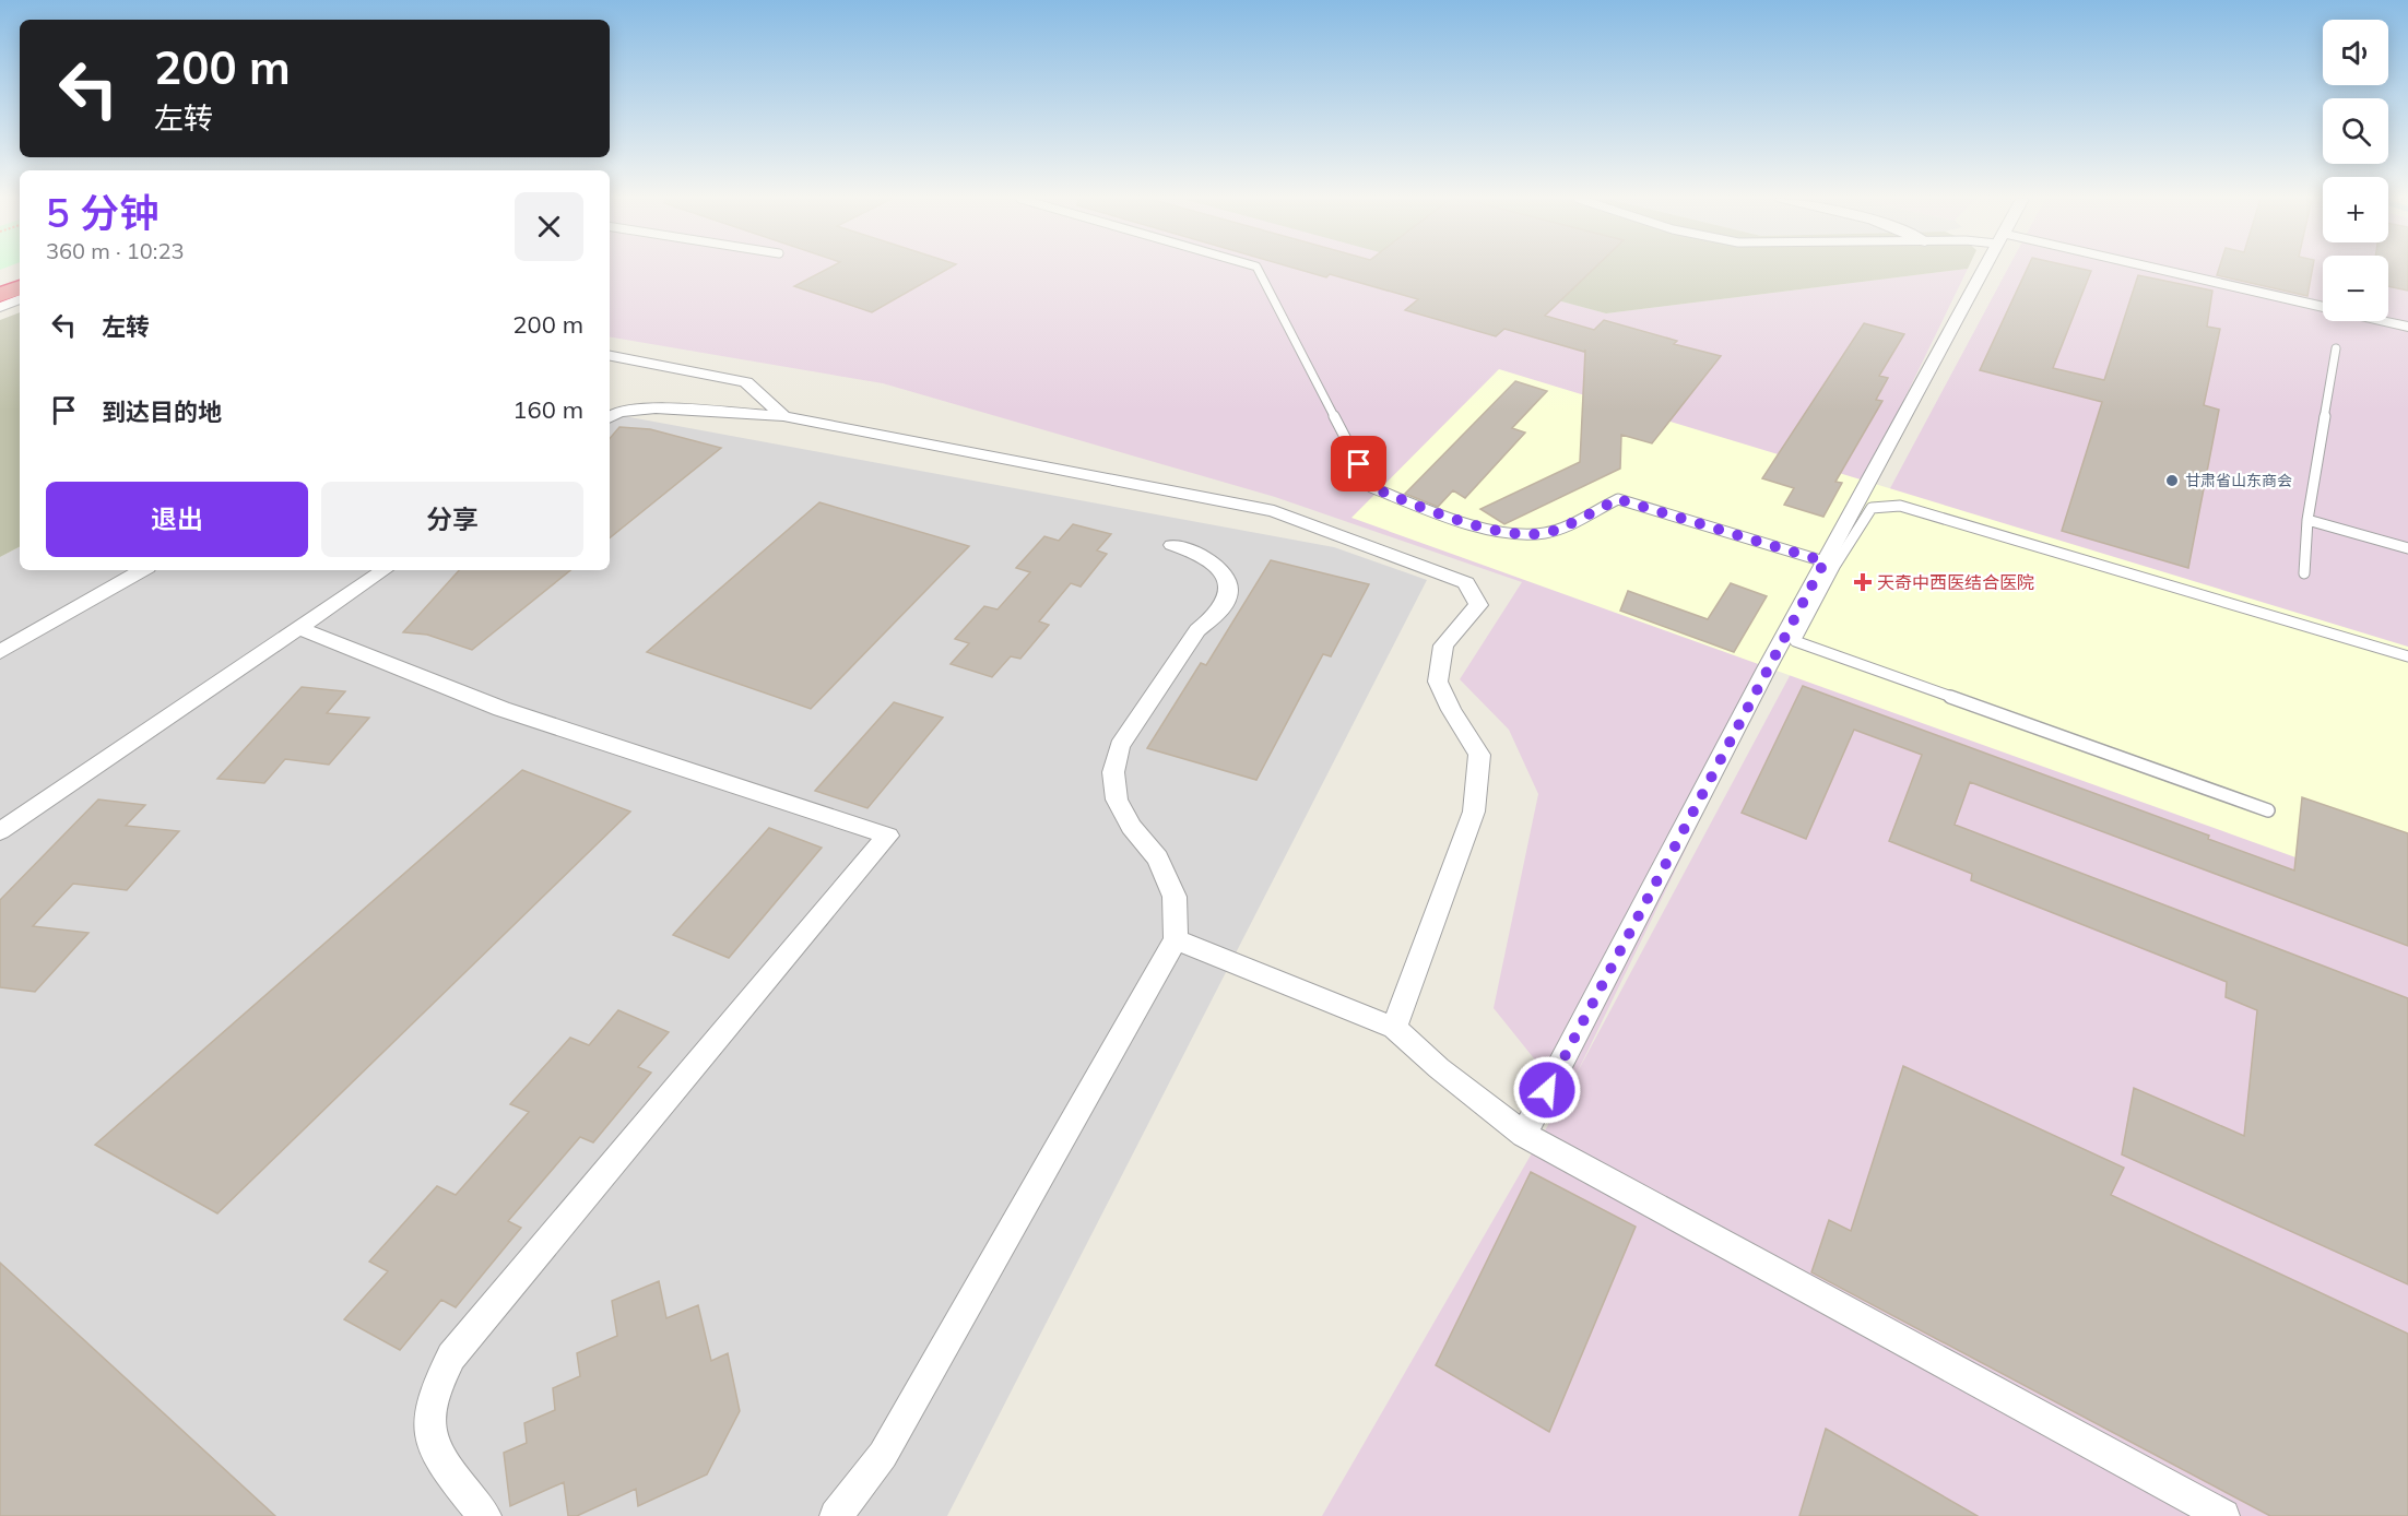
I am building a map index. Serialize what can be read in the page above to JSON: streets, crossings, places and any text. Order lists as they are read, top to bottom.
{
  "places": {
    "other": ["甘肃省山东商会"],
    "health": ["天奇中西医结合医院"]
  },
  "page": {
    "map_buttons": ["+", "−"],
    "turn": ["200 m", "左转"],
    "heading": ["5 分钟", "360 m · 10:23"],
    "list": [
      {
        "name": "左转",
        "value": "200 m"
      },
      {
        "name": "到达目的地",
        "value": "160 m"
      }
    ],
    "buttons": ["退出", "分享"]
  }
}
